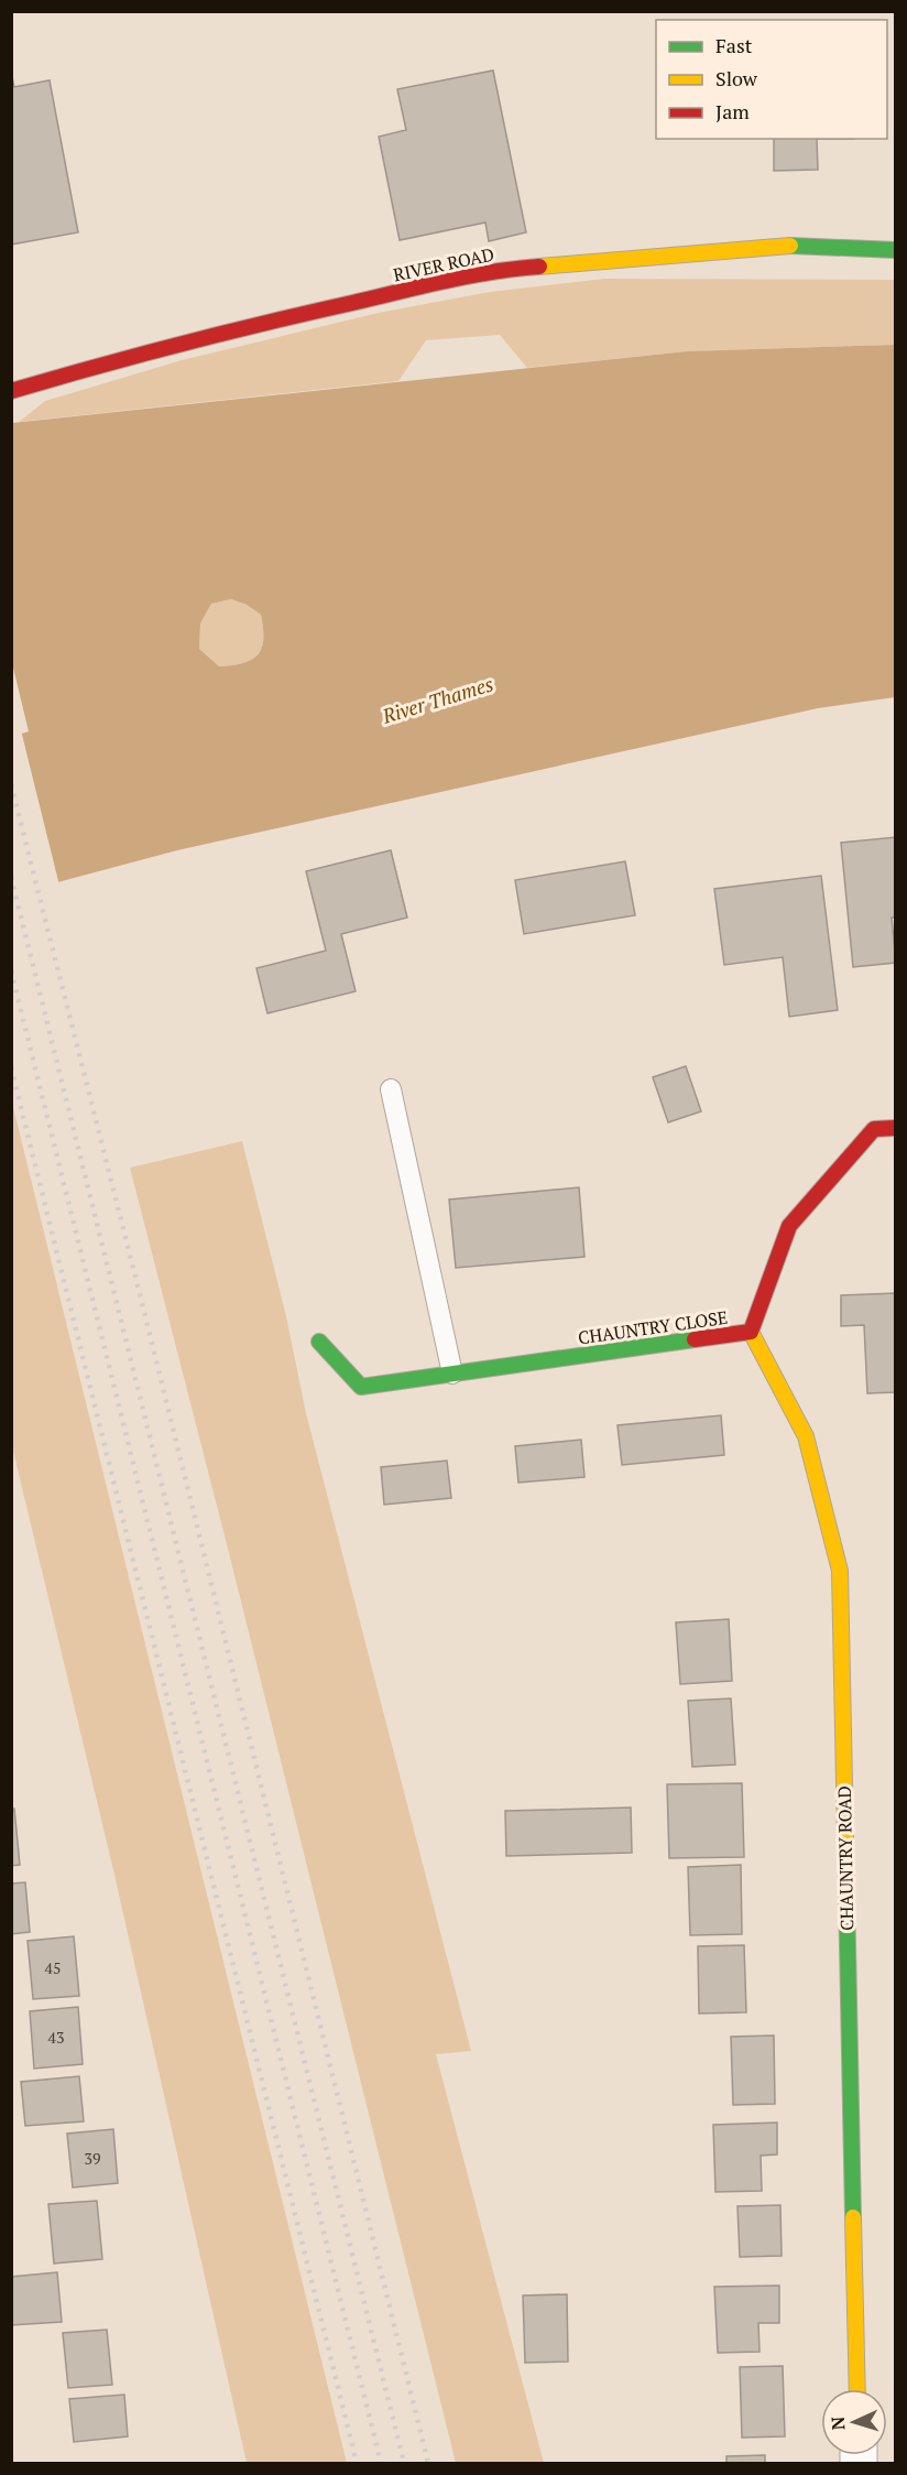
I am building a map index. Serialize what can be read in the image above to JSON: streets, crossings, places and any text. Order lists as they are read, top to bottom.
{
  "streets": {
    "street": ["RIVER ROAD", "CHAUNTRY CLOSE", "CHAUNTRY ROAD"]
  },
  "crossings": [
    ["CHAUNTRY CLOSE", "CHAUNTRY ROAD"]
  ],
  "water": ["River Thames"],
  "house_numbers": ["45", "43", "39"],
  "legend": ["Fast", "Slow", "Jam"],
  "north": "left"
}
